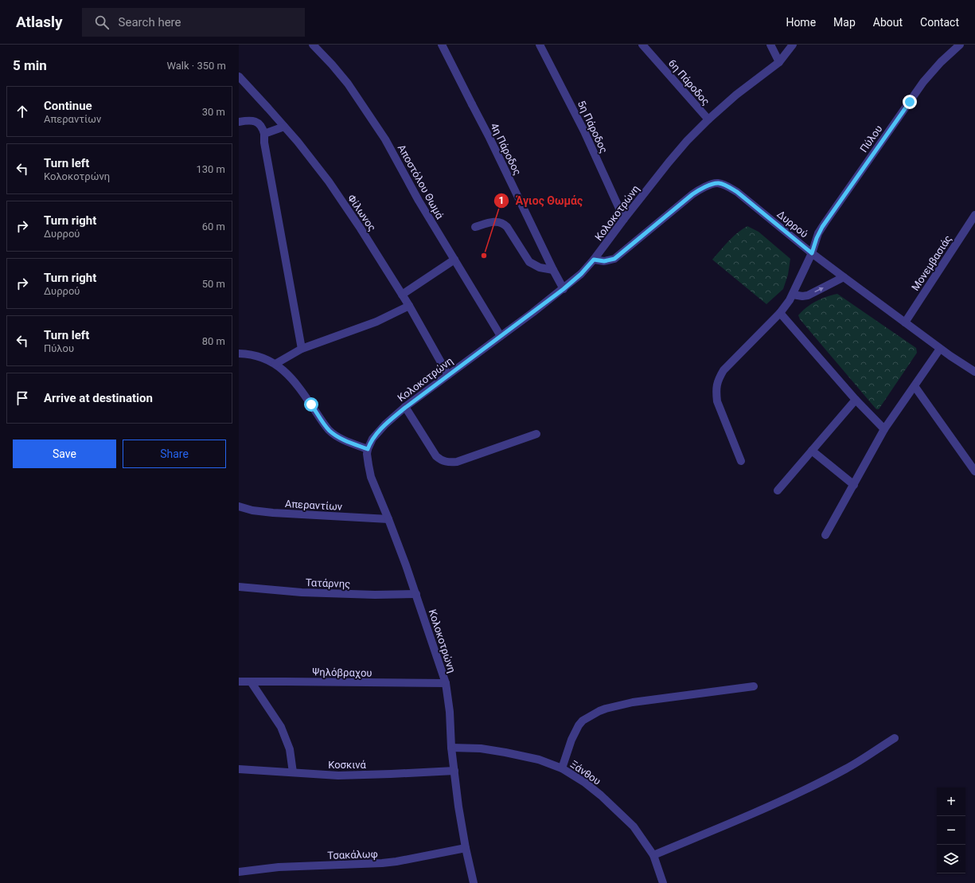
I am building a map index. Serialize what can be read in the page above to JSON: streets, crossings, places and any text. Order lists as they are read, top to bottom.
{
  "streets": {
    "street": [
      "6η Πάροδος",
      "5η Πάροδος",
      "Πύλου",
      "4η Πάροδος",
      "Αποστόλου Θωμά",
      "Φίλωνος",
      "Κολοκοτρώνη",
      "Δυρρού",
      "Μονεμβασιάς",
      "Απεραντίων",
      "Τατάρνης",
      "Ψηλόβραχου",
      "Κοσκινά",
      "Ξάνθου",
      "Τσακάλωφ"
    ]
  },
  "crossings": [
    ["6η Πάροδος", "Κολοκοτρώνη"],
    ["5η Πάροδος", "Κολοκοτρώνη"],
    ["Πύλου", "Δυρρού"],
    ["4η Πάροδος", "Κολοκοτρώνη"],
    ["Αποστόλου Θωμά", "Κολοκοτρώνη"],
    ["Φίλωνος", "Κολοκοτρώνη"],
    ["Κολοκοτρώνη", "Δυρρού"],
    ["Κολοκοτρώνη", "Απεραντίων"],
    ["Κολοκοτρώνη", "Τατάρνης"],
    ["Κολοκοτρώνη", "Ψηλόβραχου"],
    ["Κολοκοτρώνη", "Κοσκινά"],
    ["Κολοκοτρώνη", "Ξάνθου"],
    ["Κολοκοτρώνη", "Τσακάλωφ"],
    ["Δυρρού", "Μονεμβασιάς"]
  ],
  "places": ["Άγιος Θωμάς"],
  "page": {
    "header": "Atlasly",
    "search": "Search here",
    "nav": [
      "Home",
      "Map",
      "About",
      "Contact"
    ],
    "heading": ["5 min", "Walk · 350 m"],
    "list": [
      ["Continue", "Απεραντίων", "30 m"],
      ["Turn left", "Κολοκοτρώνη", "130 m"],
      ["Turn right", "Δυρρού", "60 m"],
      ["Turn right", "Δυρρού", "50 m"],
      ["Turn left", "Πύλου", "80 m"],
      "Arrive at destination"
    ],
    "buttons": ["Save", "Share"],
    "map_buttons": ["+", "−"]
  }
}
